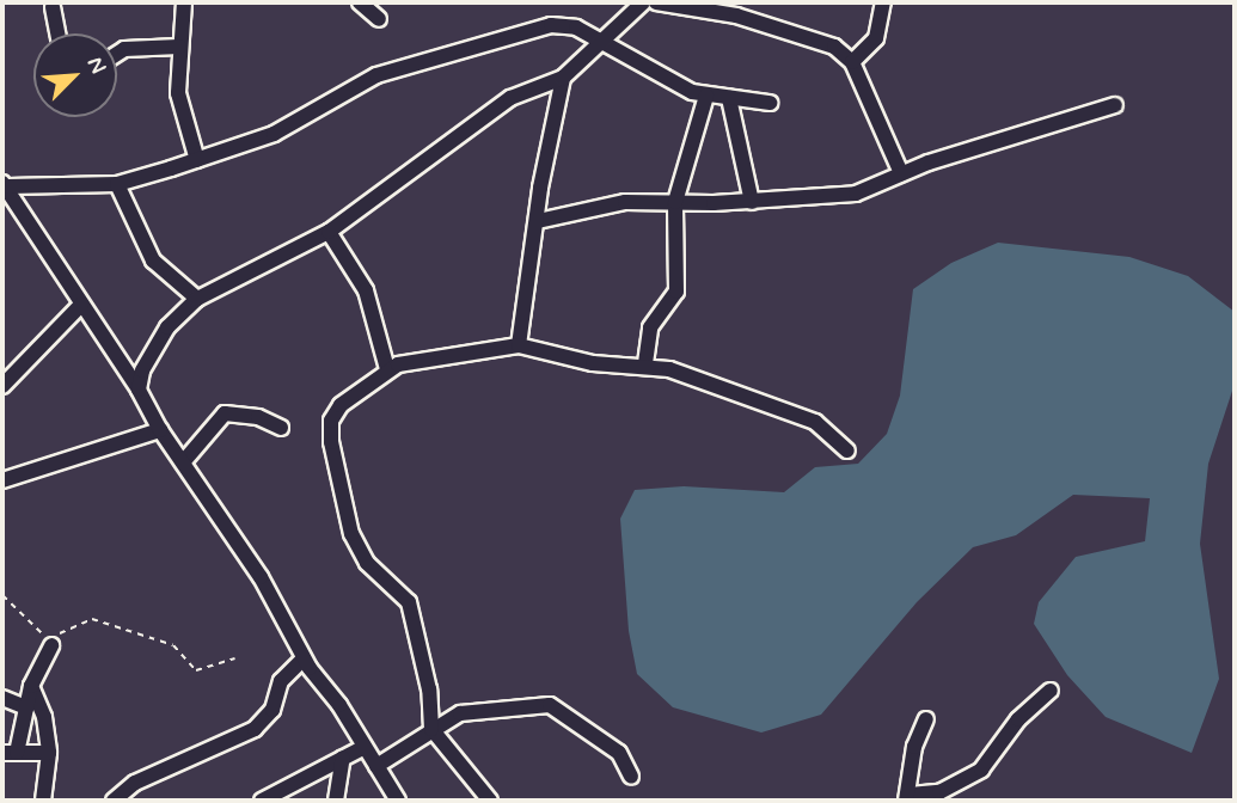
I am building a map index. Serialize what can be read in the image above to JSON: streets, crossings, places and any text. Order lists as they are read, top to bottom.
{
  "north": "top right"
}
